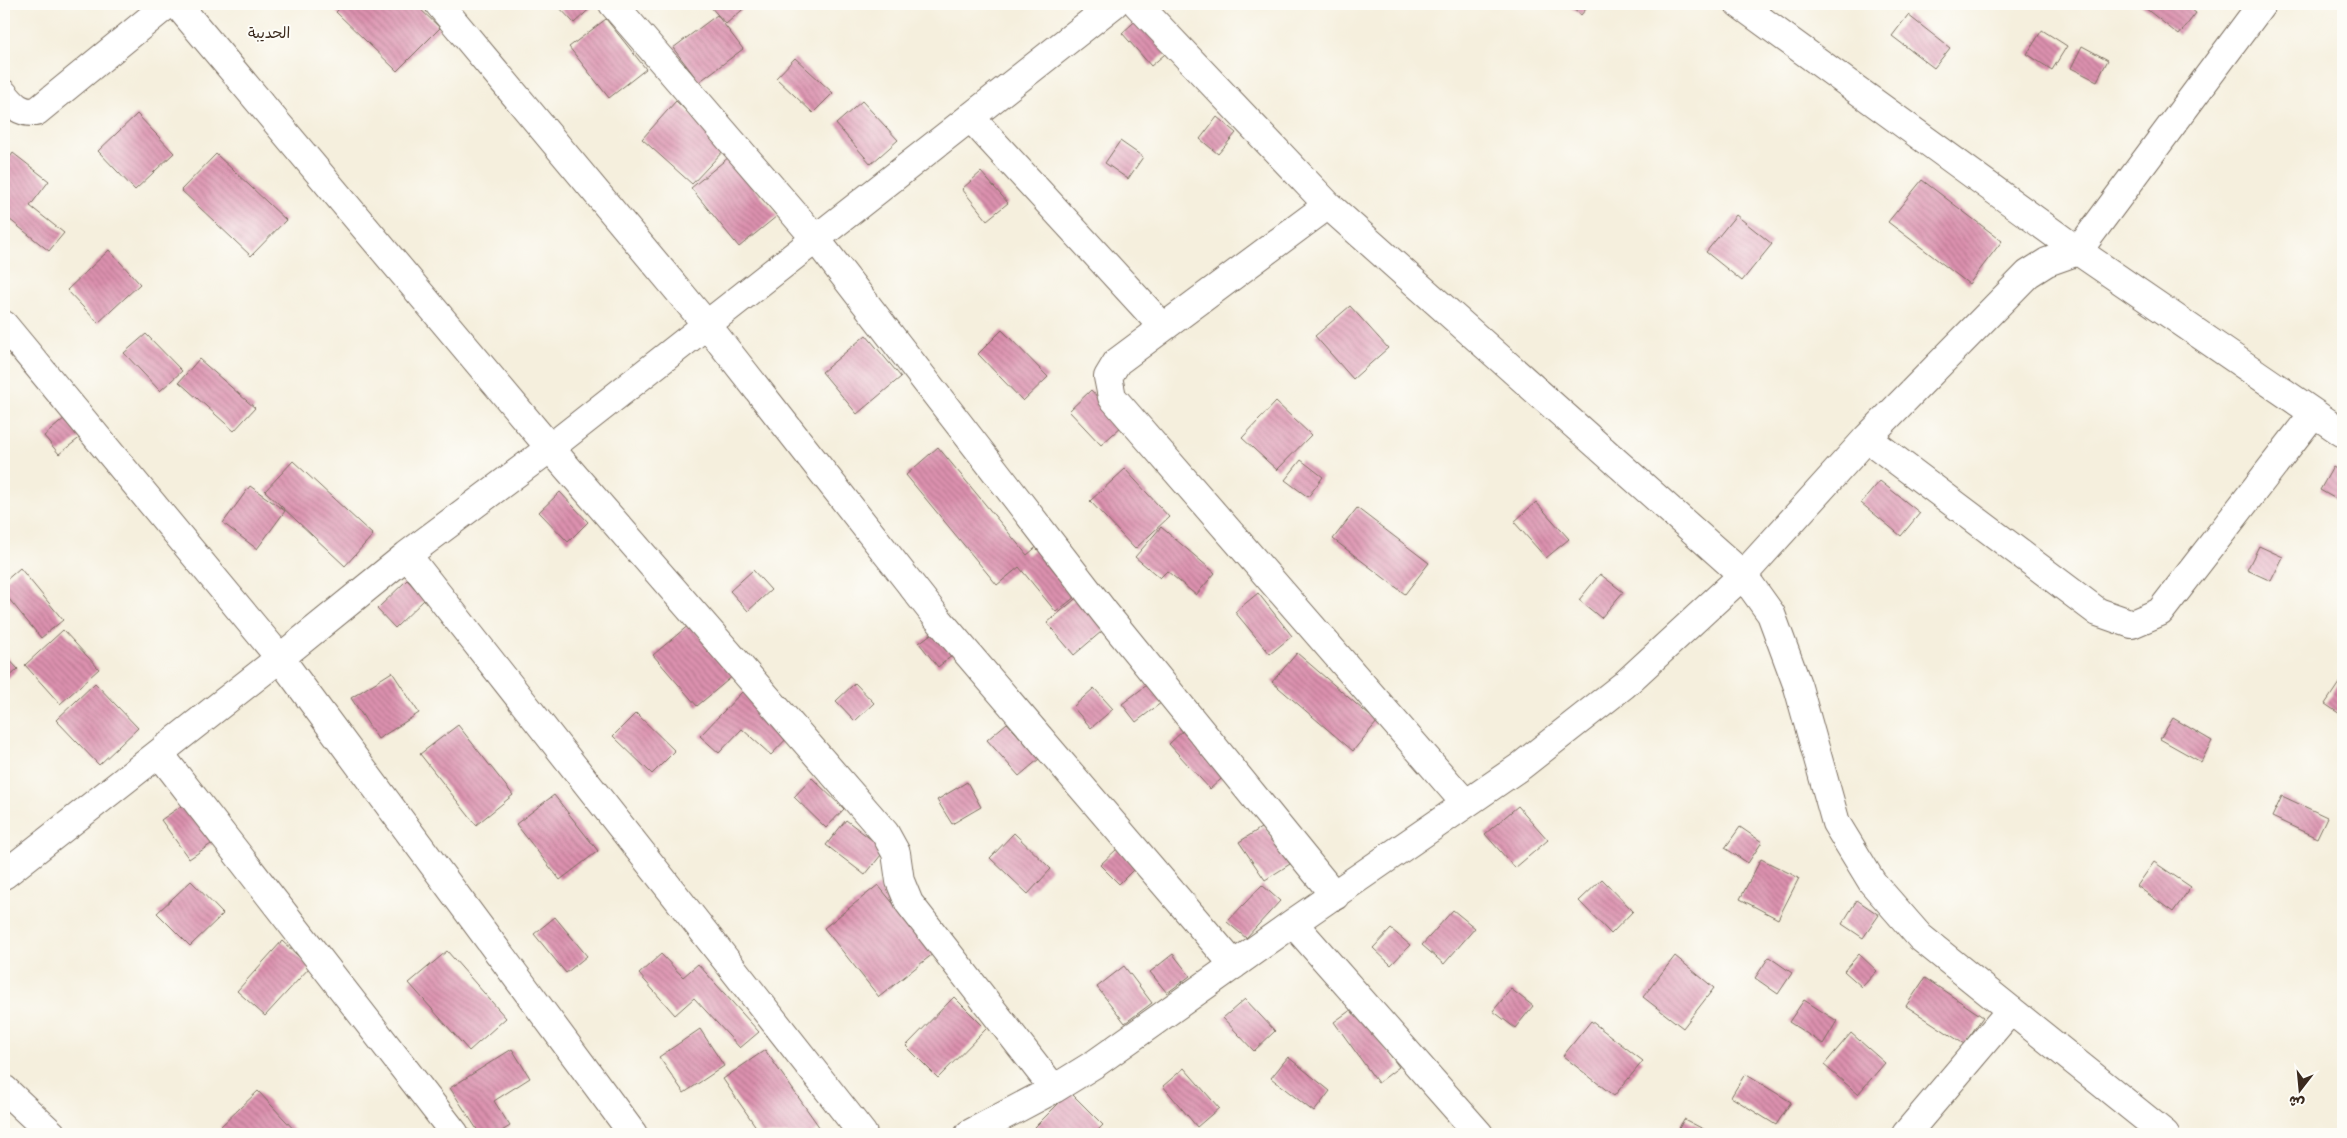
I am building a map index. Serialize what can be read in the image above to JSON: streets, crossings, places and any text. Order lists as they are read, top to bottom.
{
  "districts": ["الحديبة"],
  "north": "bottom"
}
